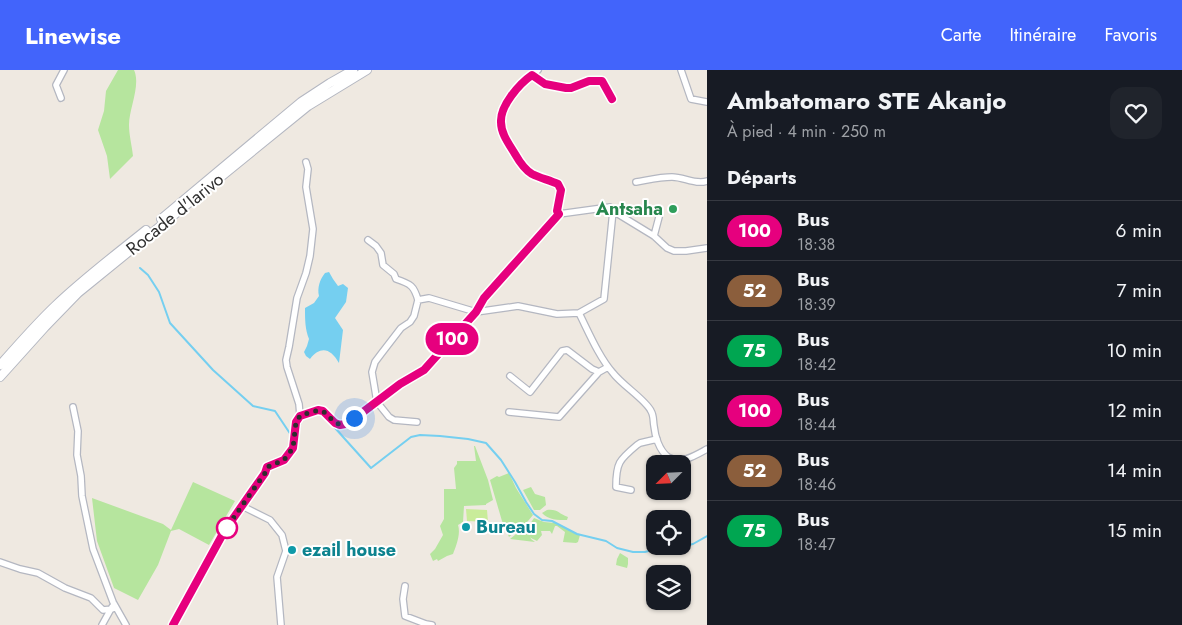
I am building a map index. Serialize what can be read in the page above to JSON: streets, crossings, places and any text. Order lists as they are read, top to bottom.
{
  "streets": {
    "main road": ["Rocade d'Iarivo"]
  },
  "places": ["Antsaha", "Bureau", "ezail house"],
  "lines": ["bus line 100"],
  "north": "bottom left",
  "page": {
    "header": "Linewise",
    "nav": ["Carte", "Itinéraire", "Favoris"],
    "on_map": "100",
    "heading": [
      ["Ambatomaro STE Akanjo", "À pied · 4 min · 250 m"],
      "Départs"
    ],
    "list": [
      {
        "mark": "100",
        "name": "Bus",
        "note": "18:38",
        "value": "6 min"
      },
      {
        "mark": "52",
        "name": "Bus",
        "note": "18:39",
        "value": "7 min"
      },
      {
        "mark": "75",
        "name": "Bus",
        "note": "18:42",
        "value": "10 min"
      },
      {
        "mark": "100",
        "name": "Bus",
        "note": "18:44",
        "value": "12 min"
      },
      {
        "mark": "52",
        "name": "Bus",
        "note": "18:46",
        "value": "14 min"
      },
      {
        "mark": "75",
        "name": "Bus",
        "note": "18:47",
        "value": "15 min"
      }
    ]
  }
}
